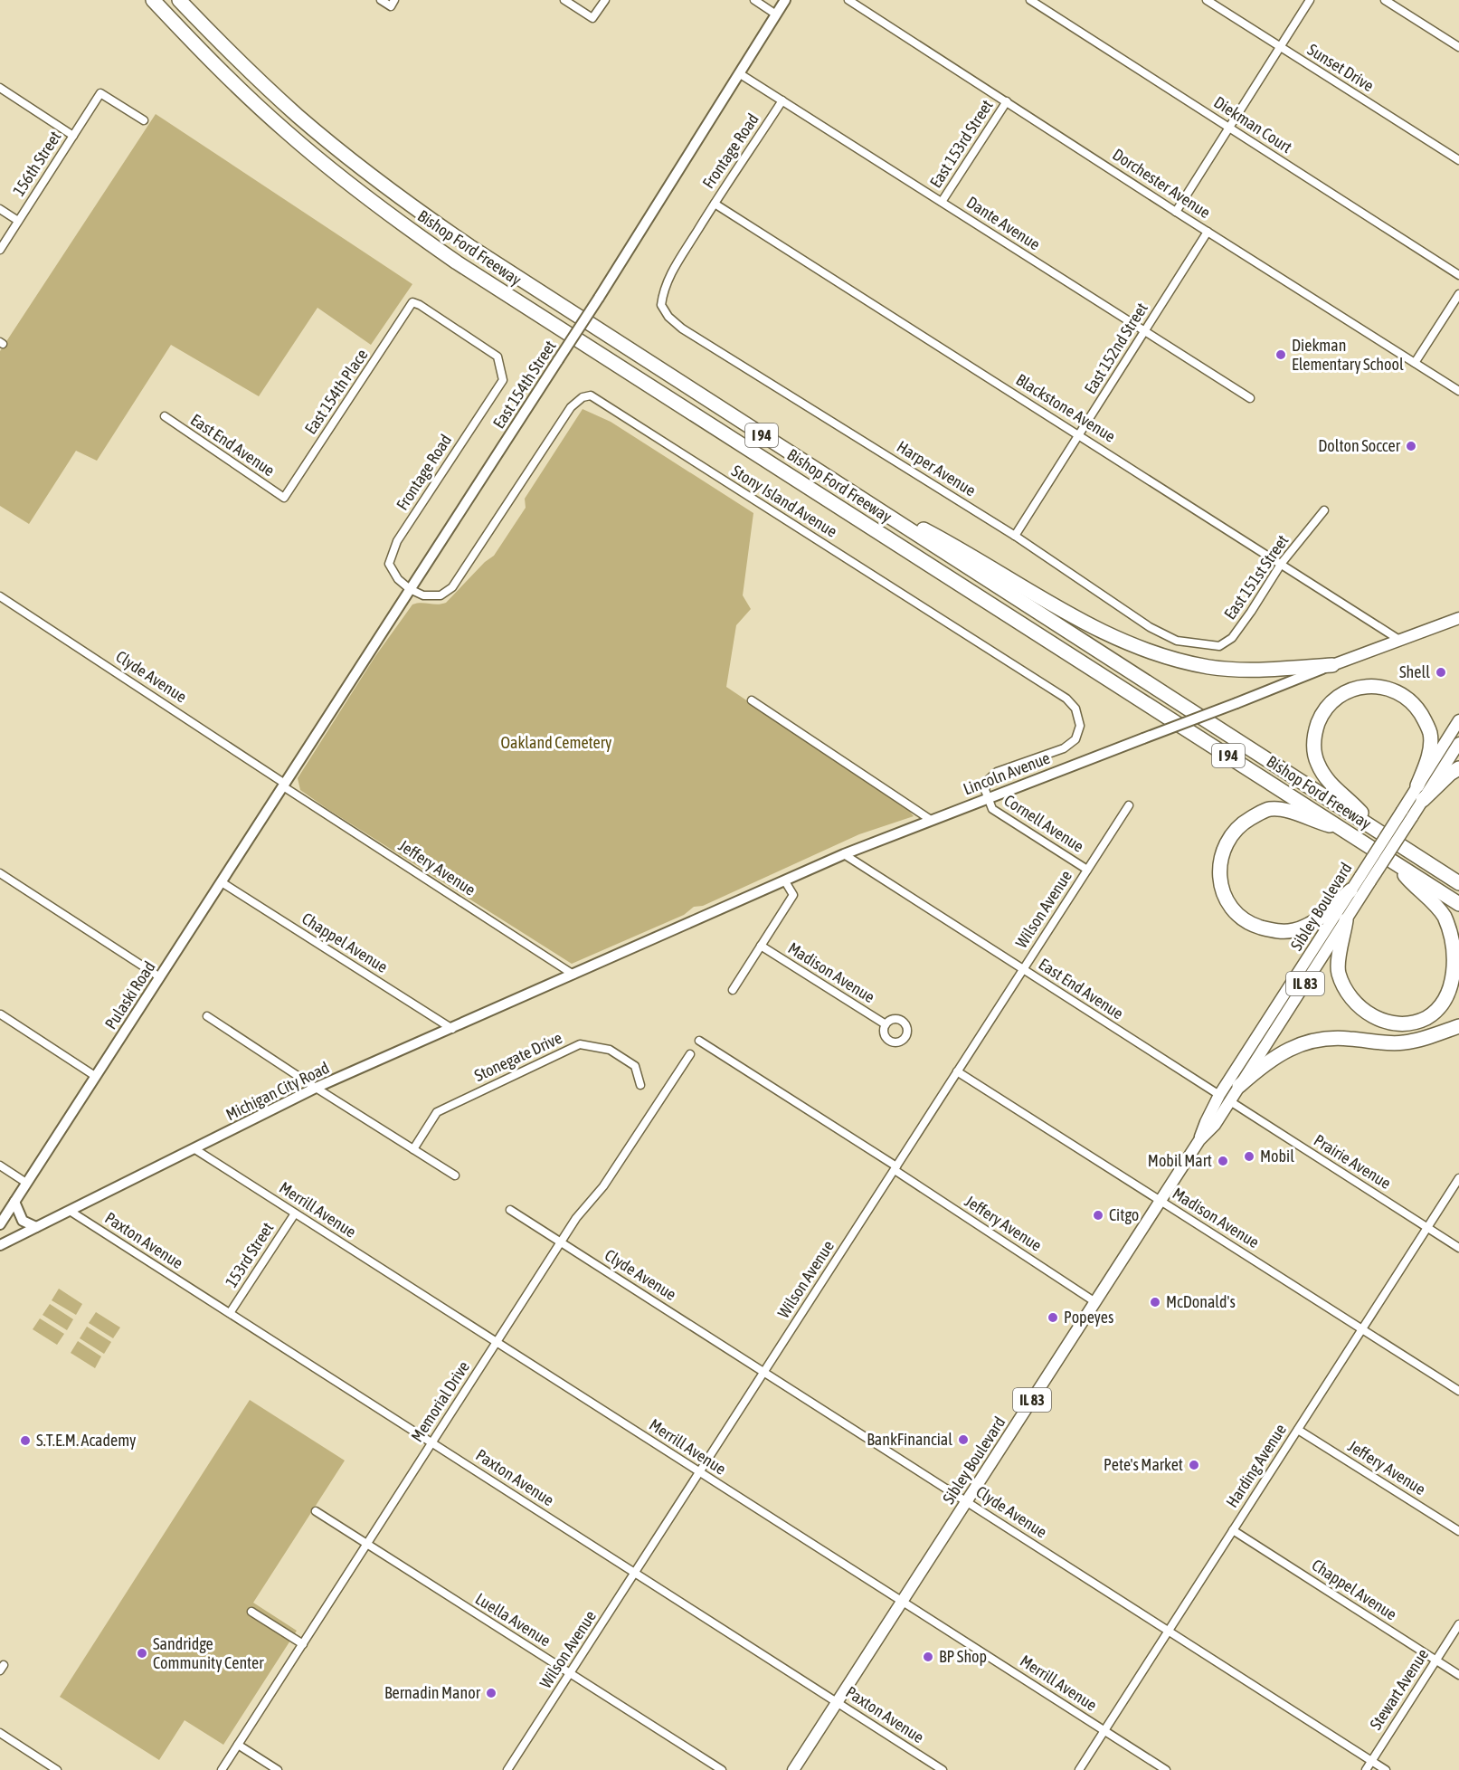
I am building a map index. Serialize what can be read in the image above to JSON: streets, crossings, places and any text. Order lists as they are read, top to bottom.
{
  "streets": {
    "highway": ["Bishop Ford Freeway", "I 94"],
    "main road": ["Lincoln Avenue", "Sibley Boulevard", "IL 83"],
    "street": [
      "Sunset Drive",
      "Diekman Court",
      "East 153rd Street",
      "Frontage Road",
      "156th Street",
      "Dorchester Avenue",
      "Dante Avenue",
      "East 152nd Street",
      "East 154th Street",
      "East 154th Place",
      "Blackstone Avenue",
      "East End Avenue",
      "Harper Avenue",
      "Stony Island Avenue",
      "East 151st Street",
      "Clyde Avenue",
      "Cornell Avenue",
      "Jeffery Avenue",
      "Wilson Avenue",
      "Chappel Avenue",
      "Madison Avenue",
      "Pulaski Road",
      "Stonegate Drive",
      "Michigan City Road",
      "Prairie Avenue",
      "Merrill Avenue",
      "Paxton Avenue",
      "153rd Street",
      "Memorial Drive",
      "Harding Avenue",
      "Luella Avenue",
      "Stewart Avenue"
    ]
  },
  "crossings": [
    ["East 153rd Street", "Dorchester Avenue"],
    ["East 153rd Street", "Dante Avenue"],
    ["Frontage Road", "Dante Avenue"],
    ["Frontage Road", "East 154th Street"],
    ["Frontage Road", "East 154th Place"],
    ["Frontage Road", "Blackstone Avenue"],
    ["Frontage Road", "Harper Avenue"],
    ["Frontage Road", "Stony Island Avenue"],
    ["Dorchester Avenue", "East 152nd Street"],
    ["Dante Avenue", "East 152nd Street"],
    ["Dante Avenue", "East 154th Street"],
    ["East 152nd Street", "Blackstone Avenue"],
    ["East 152nd Street", "Harper Avenue"],
    ["East 154th Street", "Stony Island Avenue"],
    ["East 154th Street", "Clyde Avenue"],
    ["East 154th Street", "Jeffery Avenue"],
    ["East 154th Street", "Pulaski Road"],
    ["East 154th Place", "East End Avenue"],
    ["Blackstone Avenue", "East 151st Street"],
    ["Blackstone Avenue", "Lincoln Avenue"],
    ["East End Avenue", "Lincoln Avenue"],
    ["East End Avenue", "Sibley Boulevard"],
    ["East End Avenue", "Wilson Avenue"],
    ["Harper Avenue", "East 151st Street"],
    ["Stony Island Avenue", "Lincoln Avenue"],
    ["Stony Island Avenue", "Cornell Avenue"],
    ["Clyde Avenue", "Jeffery Avenue"],
    ["Clyde Avenue", "Sibley Boulevard"],
    ["Clyde Avenue", "Wilson Avenue"],
    ["Clyde Avenue", "Pulaski Road"],
    ["Clyde Avenue", "Memorial Drive"],
    ["Clyde Avenue", "Harding Avenue"],
    ["Clyde Avenue", "Stewart Avenue"],
    ["Lincoln Avenue", "Cornell Avenue"],
    ["Lincoln Avenue", "Jeffery Avenue"],
    ["Lincoln Avenue", "Michigan City Road"],
    ["Cornell Avenue", "Wilson Avenue"],
    ["Jeffery Avenue", "Sibley Boulevard"],
    ["Jeffery Avenue", "Wilson Avenue"],
    ["Jeffery Avenue", "Pulaski Road"],
    ["Jeffery Avenue", "Michigan City Road"],
    ["Jeffery Avenue", "Harding Avenue"],
    ["Sibley Boulevard", "Madison Avenue"],
    ["Sibley Boulevard", "IL 83"],
    ["Sibley Boulevard", "Prairie Avenue"],
    ["Sibley Boulevard", "Merrill Avenue"],
    ["Sibley Boulevard", "Paxton Avenue"],
    ["Wilson Avenue", "Madison Avenue"],
    ["Wilson Avenue", "Merrill Avenue"],
    ["Wilson Avenue", "Paxton Avenue"],
    ["Wilson Avenue", "Luella Avenue"],
    ["Chappel Avenue", "Pulaski Road"],
    ["Chappel Avenue", "Michigan City Road"],
    ["Chappel Avenue", "Harding Avenue"],
    ["Chappel Avenue", "Stewart Avenue"],
    ["Madison Avenue", "Harding Avenue"],
    ["Michigan City Road", "Merrill Avenue"],
    ["Michigan City Road", "Paxton Avenue"],
    ["Prairie Avenue", "Harding Avenue"],
    ["Merrill Avenue", "153rd Street"],
    ["Merrill Avenue", "Memorial Drive"],
    ["Merrill Avenue", "Harding Avenue"],
    ["Paxton Avenue", "153rd Street"],
    ["Paxton Avenue", "Memorial Drive"],
    ["Memorial Drive", "Luella Avenue"]
  ],
  "parks": ["Oakland Cemetery"],
  "places": [
    "Diekman Elementary School",
    "Dolton Soccer",
    "Shell",
    "Mobil",
    "Mobil Mart",
    "Citgo",
    "McDonald's",
    "Popeyes",
    "BankFinancial",
    "S.T.E.M. Academy",
    "Pete's Market",
    "Sandridge Community Center",
    "BP Shop",
    "Bernadin Manor"
  ]
}
